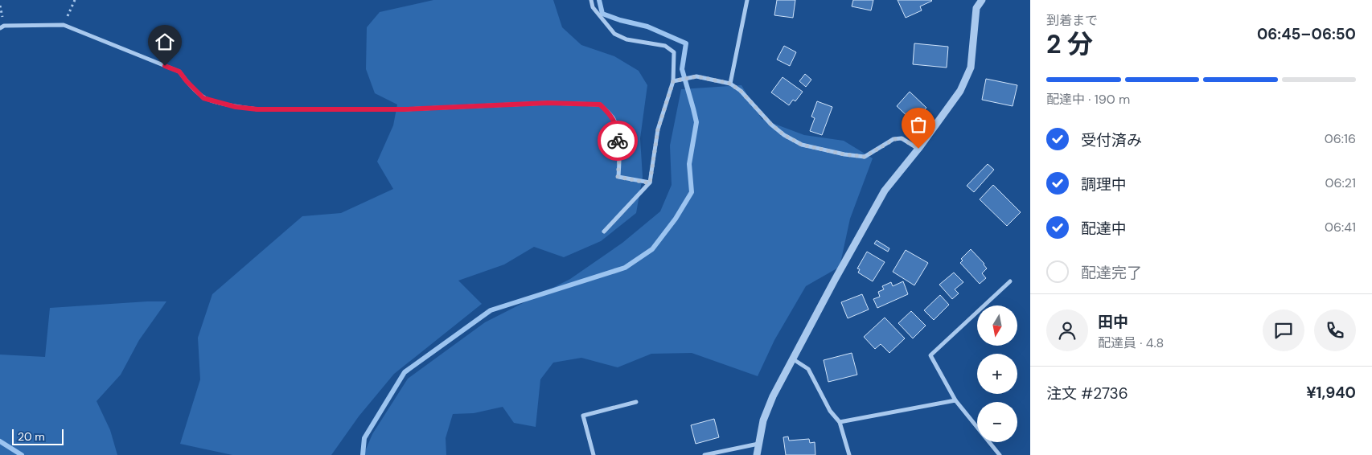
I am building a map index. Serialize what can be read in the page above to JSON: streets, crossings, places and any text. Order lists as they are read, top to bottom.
{
  "scale_bar": "20 m",
  "north": "bottom",
  "page": {
    "heading": ["2 分", "到着まで", "06:45–06:50"],
    "panel": [
      "田中",
      "配達員 · 4.8",
      "注文 #2736",
      "¥1,940"
    ],
    "bar": "配達中 · 190 m",
    "list": [
      ["受付済み", "06:16"],
      ["調理中", "06:21"],
      ["配達中", "06:41"],
      "配達完了"
    ],
    "map_buttons": ["+", "−"],
    "scale": "20 m"
  }
}
